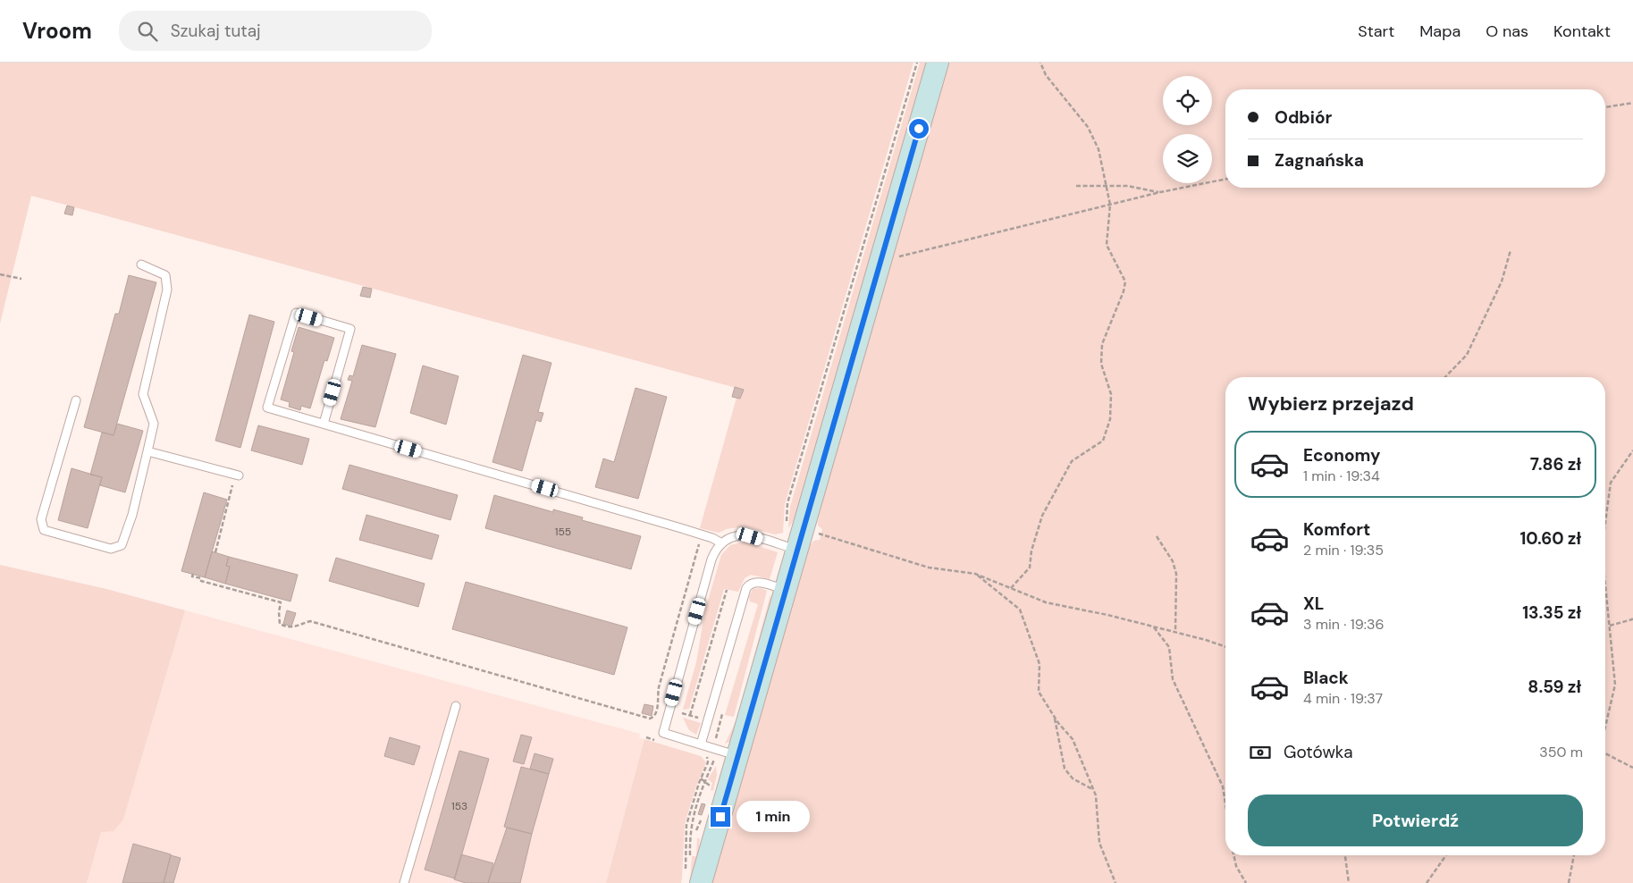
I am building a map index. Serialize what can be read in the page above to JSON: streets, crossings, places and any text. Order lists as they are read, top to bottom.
{
  "house_numbers": ["155", "153"],
  "page": {
    "header": "Vroom",
    "search": "Szukaj tutaj",
    "nav": [
      "Start",
      "Mapa",
      "O nas",
      "Kontakt"
    ],
    "banner": ["Odbiór", "Zagnańska"],
    "heading": "Wybierz przejazd",
    "list": [
      {
        "name": "Economy",
        "note": "1 min · 19:34",
        "value": "7.86 zł"
      },
      {
        "name": "Komfort",
        "note": "2 min · 19:35",
        "value": "10.60 zł"
      },
      {
        "name": "XL",
        "note": "3 min · 19:36",
        "value": "13.35 zł"
      },
      {
        "name": "Black",
        "note": "4 min · 19:37",
        "value": "8.59 zł"
      }
    ],
    "pay": ["Gotówka", "350 m"],
    "buttons": "Potwierdź",
    "bubble": "1 min"
  }
}
